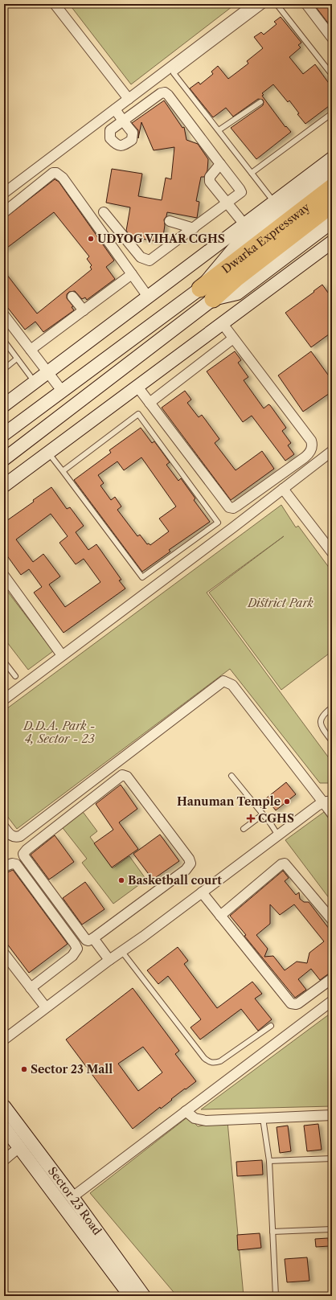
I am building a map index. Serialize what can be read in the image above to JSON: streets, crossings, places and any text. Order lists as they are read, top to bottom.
{
  "streets": {
    "highway": ["Dwarka Expressway"],
    "street": ["Sector 23 Road"]
  },
  "parks": ["District Park", "D.D.A. Park - 4, Sector - 23"],
  "places": {
    "other": [
      "UDYOG VIHAR CGHS",
      "Hanuman Temple",
      "Basketball court",
      "Sector 23 Mall"
    ],
    "health": ["CGHS"]
  }
}
